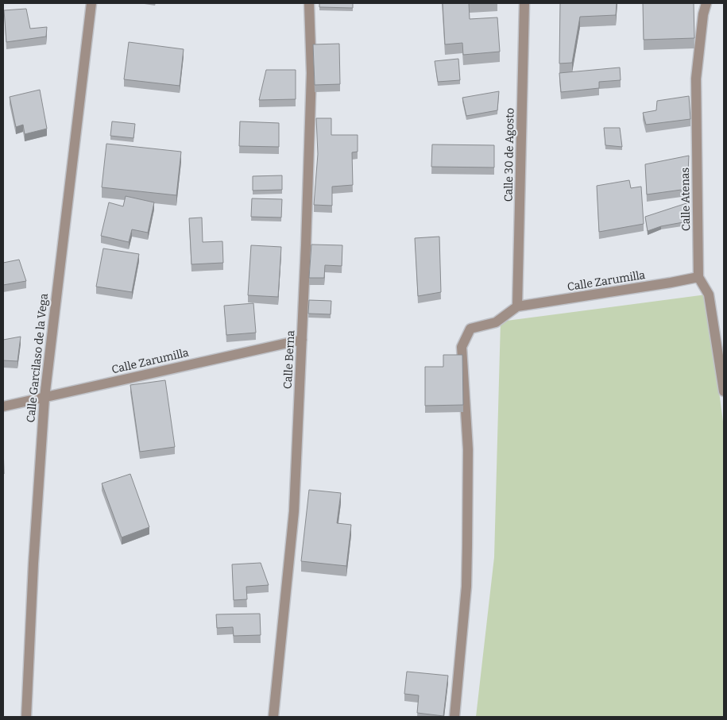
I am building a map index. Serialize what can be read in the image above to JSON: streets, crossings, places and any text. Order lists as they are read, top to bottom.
{
  "streets": {
    "street": [
      "Calle 30 de Agosto",
      "Calle Atenas",
      "Calle Zarumilla",
      "Calle Garcilaso de la Vega",
      "Calle Berna"
    ]
  },
  "crossings": [
    ["Calle 30 de Agosto", "Calle Zarumilla"],
    ["Calle Atenas", "Calle Zarumilla"],
    ["Calle Zarumilla", "Calle Garcilaso de la Vega"],
    ["Calle Zarumilla", "Calle Berna"]
  ]
}
